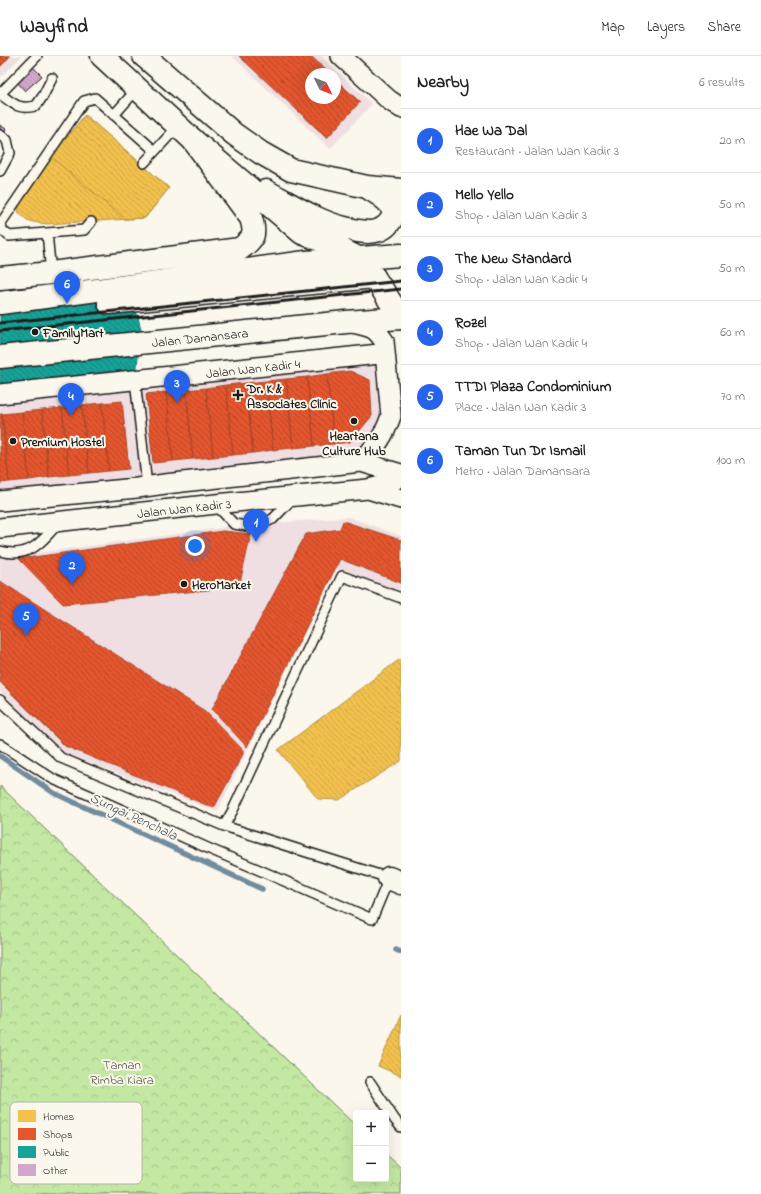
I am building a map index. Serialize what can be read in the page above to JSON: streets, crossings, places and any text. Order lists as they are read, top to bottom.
{
  "streets": {
    "main road": ["Jalan Damansara"],
    "street": ["Jalan Wan Kadir 4", "Jalan Wan Kadir 3"]
  },
  "water": ["Sungai Penchala"],
  "parks": ["Taman Rimba Kiara"],
  "places": {
    "other": [
      "FamilyMart",
      "Heartana Culture Hub",
      "Premium Hostel",
      "HeroMarket"
    ],
    "health": ["Dr. K & Associates Clinic"]
  },
  "legend": [
    "Homes",
    "Shops",
    "Public",
    "Other"
  ],
  "north": "bottom right",
  "page": {
    "header": "Wayfind",
    "nav": ["Map", "Layers", "Share"],
    "heading": ["Nearby", "6 results"],
    "list": [
      {
        "mark": "1",
        "name": "Hae Wa Dal",
        "note": "Restaurant · Jalan Wan Kadir 3",
        "value": "20 m"
      },
      {
        "mark": "2",
        "name": "Mello Yello",
        "note": "Shop · Jalan Wan Kadir 3",
        "value": "50 m"
      },
      {
        "mark": "3",
        "name": "The New Standard",
        "note": "Shop · Jalan Wan Kadir 4",
        "value": "50 m"
      },
      {
        "mark": "4",
        "name": "Rozel",
        "note": "Shop · Jalan Wan Kadir 4",
        "value": "60 m"
      },
      {
        "mark": "5",
        "name": "TTDI Plaza Condominium",
        "note": "Place · Jalan Wan Kadir 3",
        "value": "70 m"
      },
      {
        "mark": "6",
        "name": "Taman Tun Dr Ismail",
        "note": "Metro · Jalan Damansara",
        "value": "100 m"
      }
    ],
    "pins": [
      "6",
      "3",
      "4",
      "1",
      "2",
      "5"
    ],
    "map_buttons": ["+", "−"]
  }
}
